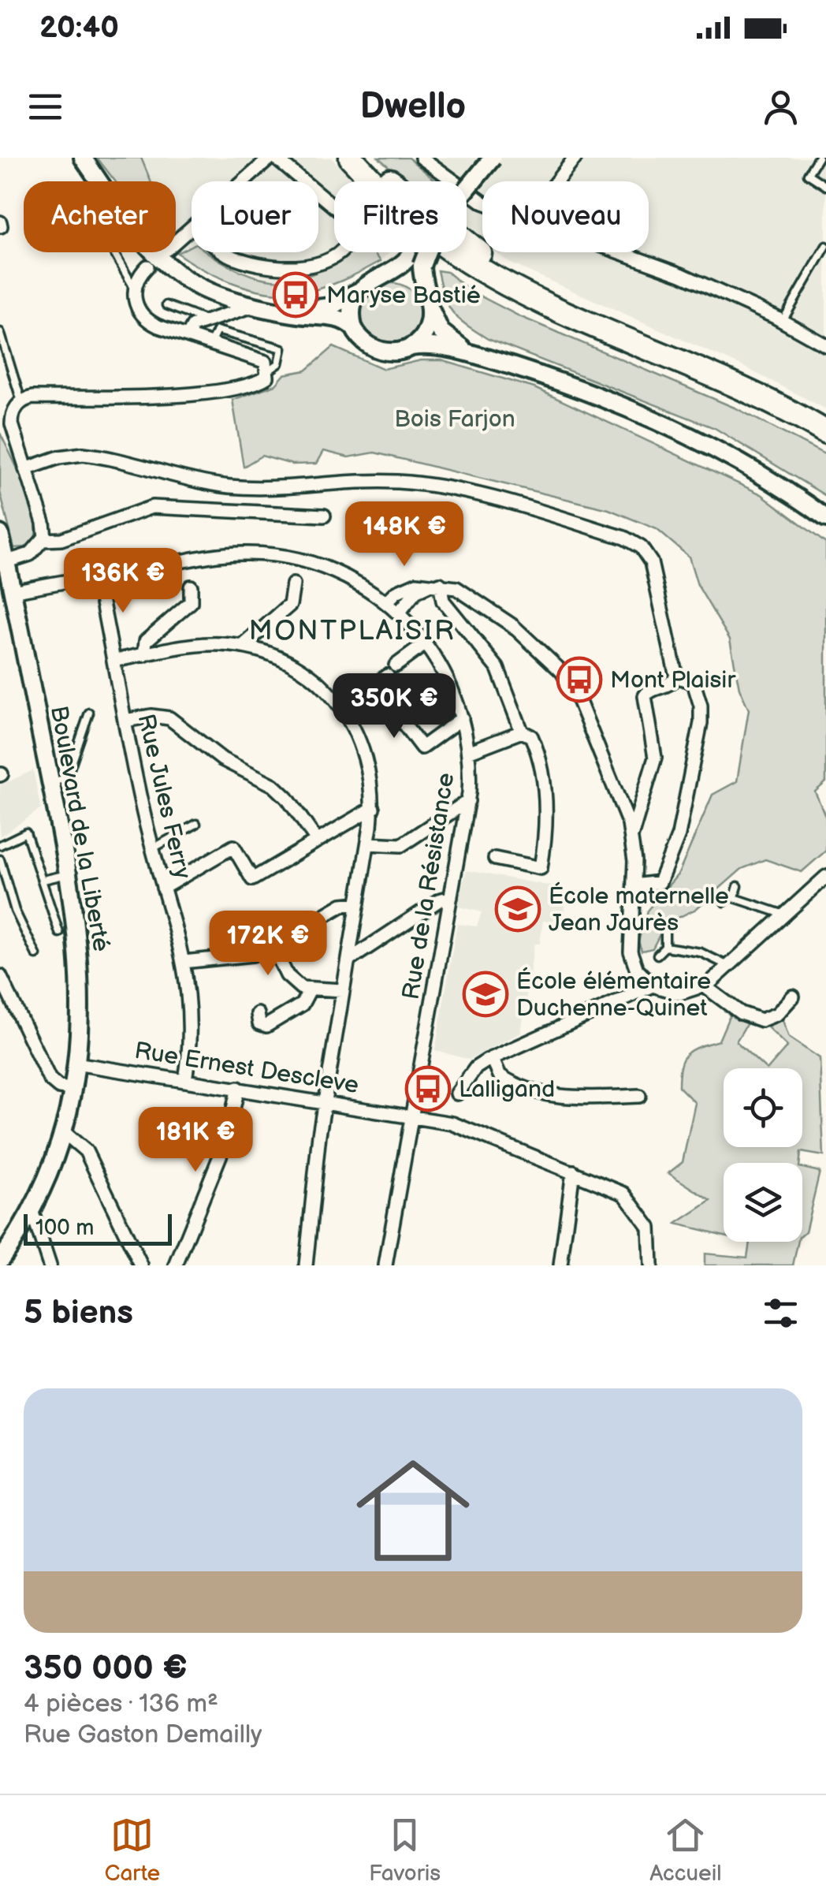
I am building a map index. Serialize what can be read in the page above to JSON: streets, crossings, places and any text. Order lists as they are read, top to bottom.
{
  "streets": {
    "main road": ["Boulevard de la Liberté"],
    "street": ["Rue Jules Ferry", "Rue de la Résistance", "Rue Ernest Descleve"]
  },
  "crossings": [
    ["Rue Jules Ferry", "Rue de la Résistance"],
    ["Rue Jules Ferry", "Rue Ernest Descleve"],
    ["Boulevard de la Liberté", "Rue de la Résistance"],
    ["Boulevard de la Liberté", "Rue Ernest Descleve"],
    ["Rue de la Résistance", "Rue Ernest Descleve"]
  ],
  "districts": ["MONTPLAISIR"],
  "parks": ["Bois Farjon"],
  "places": {
    "bus stop": ["Maryse Bastié", "Mont Plaisir", "Lalligand"],
    "school or university": ["École maternelle Jean Jaurès", "École élémentaire Duchenne-Quinet"]
  },
  "scale_bar": "100 m",
  "page": {
    "status": "20:40",
    "header": "Dwello",
    "chip": [
      "Acheter",
      "Louer",
      "Filtres",
      "Nouveau"
    ],
    "price": [
      "148K €",
      "136K €",
      "350K €",
      "172K €",
      "181K €"
    ],
    "scale": "100 m",
    "heading": "5 biens",
    "list": [
      {
        "name": "350 000 €",
        "note": "4 pièces · 136 m² · Rue Gaston Demailly"
      }
    ],
    "tabs": ["Carte", "Favoris", "Accueil"]
  }
}
